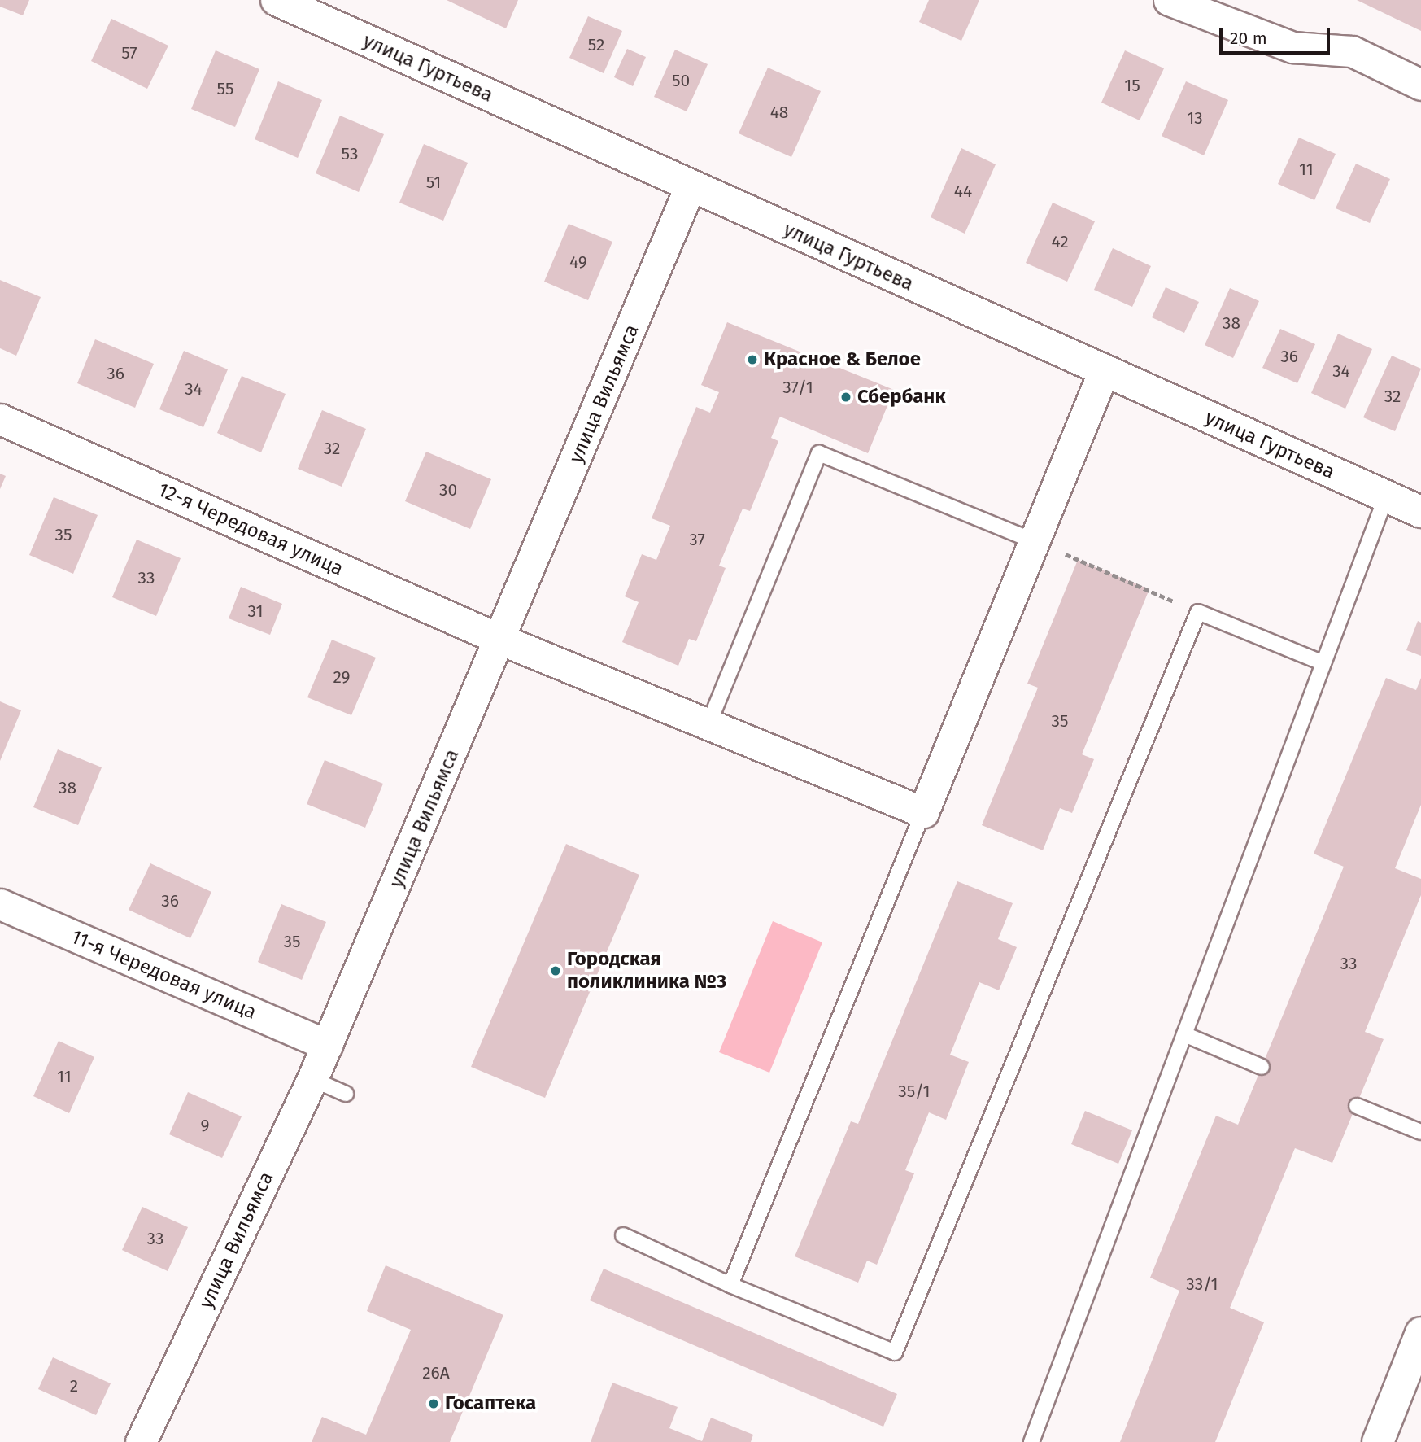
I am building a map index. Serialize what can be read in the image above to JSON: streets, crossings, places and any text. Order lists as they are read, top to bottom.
{
  "streets": {
    "main road": ["улица Гуртьева"],
    "street": ["улица Вильямса", "12-я Чередовая улица", "11-я Чередовая улица"]
  },
  "crossings": [
    ["улица Гуртьева", "улица Вильямса"],
    ["улица Вильямса", "12-я Чередовая улица"],
    ["улица Вильямса", "11-я Чередовая улица"]
  ],
  "places": [
    "Красное & Белое",
    "Сбербанк",
    "Городская поликлиника №3",
    "Госаптека"
  ],
  "house_numbers": [
    "52",
    "57",
    "50",
    "15",
    "55",
    "48",
    "13",
    "53",
    "11",
    "51",
    "44",
    "42",
    "49",
    "38",
    "36",
    "34",
    "36",
    "37/1",
    "34",
    "32",
    "32",
    "30",
    "35",
    "37",
    "33",
    "31",
    "29",
    "35",
    "38",
    "36",
    "35",
    "33",
    "11",
    "35/1",
    "9",
    "33",
    "33/1",
    "26А",
    "2"
  ],
  "scale_bar": "20 m"
}
